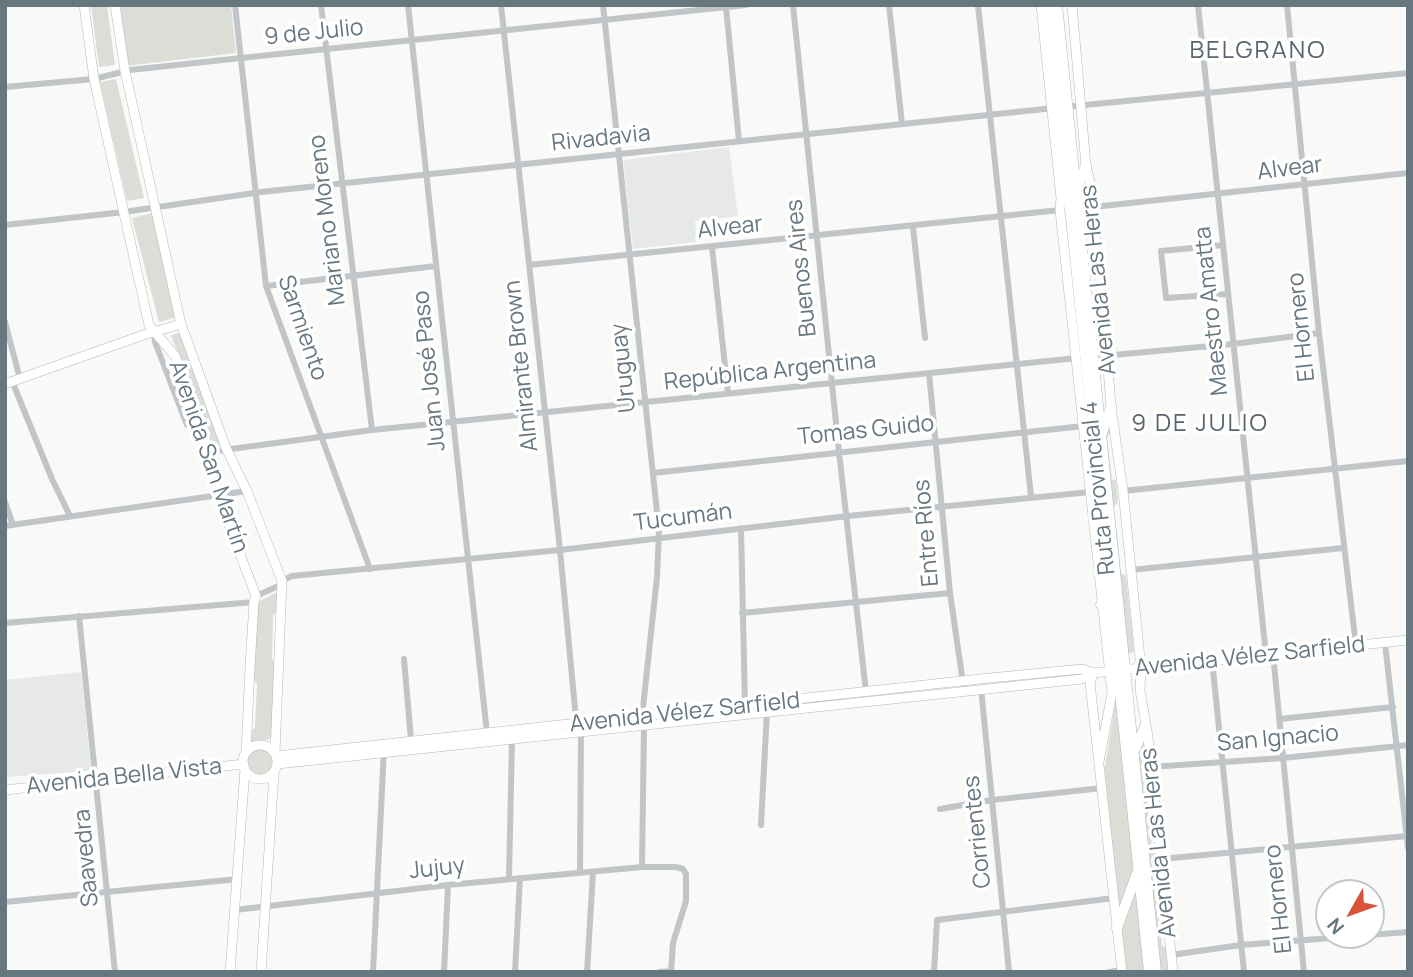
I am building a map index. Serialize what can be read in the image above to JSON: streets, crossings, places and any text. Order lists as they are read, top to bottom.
{
  "streets": {
    "main road": [
      "Avenida Las Heras",
      "Avenida San Martín",
      "Ruta Provincial 4",
      "Avenida Vélez Sarfield",
      "Avenida Bella Vista"
    ],
    "street": [
      "9 de Julio",
      "Rivadavia",
      "Alvear",
      "Mariano Moreno",
      "Buenos Aires",
      "Maestro Amatta",
      "El Hornero",
      "Sarmiento",
      "Almirante Brown",
      "Uruguay",
      "Juan José Paso",
      "República Argentina",
      "Tomas Guido",
      "Tucumán",
      "Entre Ríos",
      "San Ignacio",
      "Corrientes",
      "Saavedra",
      "Jujuy"
    ]
  },
  "crossings": [
    ["9 de Julio", "Mariano Moreno"],
    ["9 de Julio", "Sarmiento"],
    ["9 de Julio", "Almirante Brown"],
    ["9 de Julio", "Uruguay"],
    ["9 de Julio", "Juan José Paso"],
    ["9 de Julio", "Avenida San Martín"],
    ["Rivadavia", "Mariano Moreno"],
    ["Rivadavia", "Buenos Aires"],
    ["Rivadavia", "Avenida Las Heras"],
    ["Rivadavia", "Sarmiento"],
    ["Rivadavia", "Almirante Brown"],
    ["Rivadavia", "Uruguay"],
    ["Rivadavia", "Juan José Paso"],
    ["Rivadavia", "Avenida San Martín"],
    ["Rivadavia", "Ruta Provincial 4"],
    ["Alvear", "Buenos Aires"],
    ["Alvear", "Avenida Las Heras"],
    ["Alvear", "Maestro Amatta"],
    ["Alvear", "El Hornero"],
    ["Alvear", "Almirante Brown"],
    ["Alvear", "Uruguay"],
    ["Mariano Moreno", "República Argentina"],
    ["Buenos Aires", "República Argentina"],
    ["Buenos Aires", "Tomas Guido"],
    ["Buenos Aires", "Tucumán"],
    ["Buenos Aires", "Avenida Vélez Sarfield"],
    ["Avenida Las Heras", "República Argentina"],
    ["Avenida Las Heras", "Tomas Guido"],
    ["Avenida Las Heras", "Ruta Provincial 4"],
    ["Avenida Las Heras", "Tucumán"],
    ["Avenida Las Heras", "Avenida Vélez Sarfield"],
    ["Avenida Las Heras", "San Ignacio"],
    ["Maestro Amatta", "El Hornero"],
    ["Maestro Amatta", "República Argentina"],
    ["Maestro Amatta", "Avenida Vélez Sarfield"],
    ["El Hornero", "República Argentina"],
    ["El Hornero", "Avenida Vélez Sarfield"],
    ["El Hornero", "San Ignacio"],
    ["Sarmiento", "República Argentina"],
    ["Sarmiento", "Tucumán"],
    ["Almirante Brown", "República Argentina"],
    ["Almirante Brown", "Tucumán"],
    ["Almirante Brown", "Avenida Vélez Sarfield"],
    ["Almirante Brown", "Jujuy"],
    ["Uruguay", "República Argentina"],
    ["Uruguay", "Tomas Guido"],
    ["Uruguay", "Tucumán"],
    ["Uruguay", "Avenida Vélez Sarfield"],
    ["Uruguay", "Jujuy"],
    ["Juan José Paso", "República Argentina"],
    ["Juan José Paso", "Tucumán"],
    ["Juan José Paso", "Avenida Vélez Sarfield"],
    ["República Argentina", "Avenida San Martín"],
    ["República Argentina", "Ruta Provincial 4"],
    ["República Argentina", "Entre Ríos"],
    ["Tomas Guido", "Entre Ríos"],
    ["Avenida San Martín", "Tucumán"],
    ["Avenida San Martín", "Avenida Vélez Sarfield"],
    ["Avenida San Martín", "Avenida Bella Vista"],
    ["Avenida San Martín", "Jujuy"],
    ["Ruta Provincial 4", "Avenida Vélez Sarfield"],
    ["Tucumán", "Entre Ríos"],
    ["Tucumán", "Saavedra"],
    ["Entre Ríos", "Avenida Vélez Sarfield"],
    ["Avenida Vélez Sarfield", "Avenida Bella Vista"],
    ["Avenida Vélez Sarfield", "Corrientes"],
    ["Avenida Bella Vista", "Saavedra"]
  ],
  "districts": ["BELGRANO", "9 DE JULIO"],
  "north": "bottom left"
}
